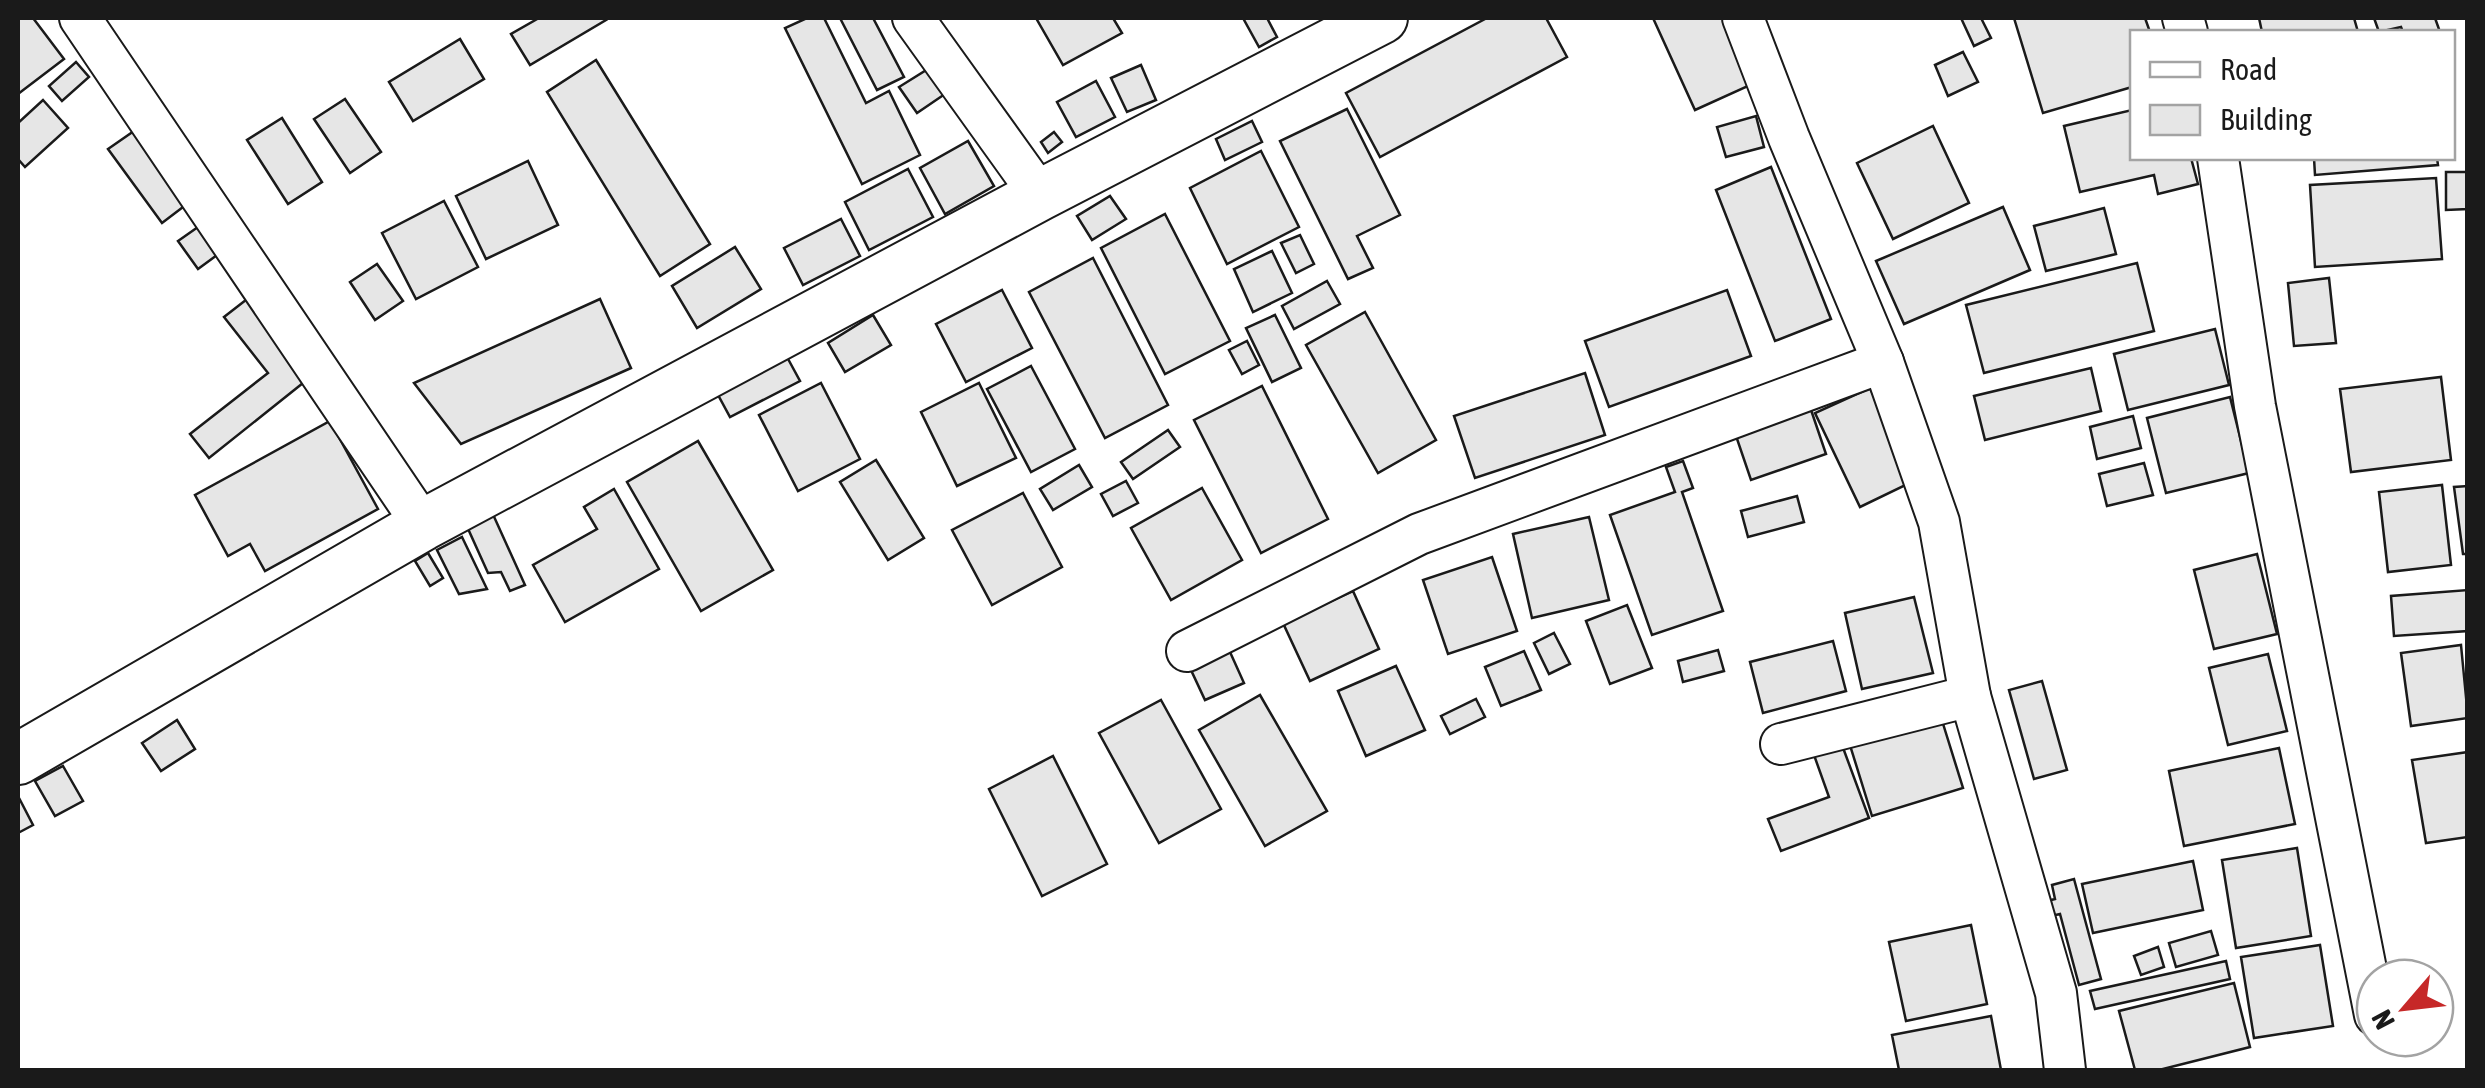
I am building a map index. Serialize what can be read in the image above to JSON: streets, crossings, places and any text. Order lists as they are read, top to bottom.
{
  "legend": ["Road", "Building"],
  "north": "bottom left"
}
